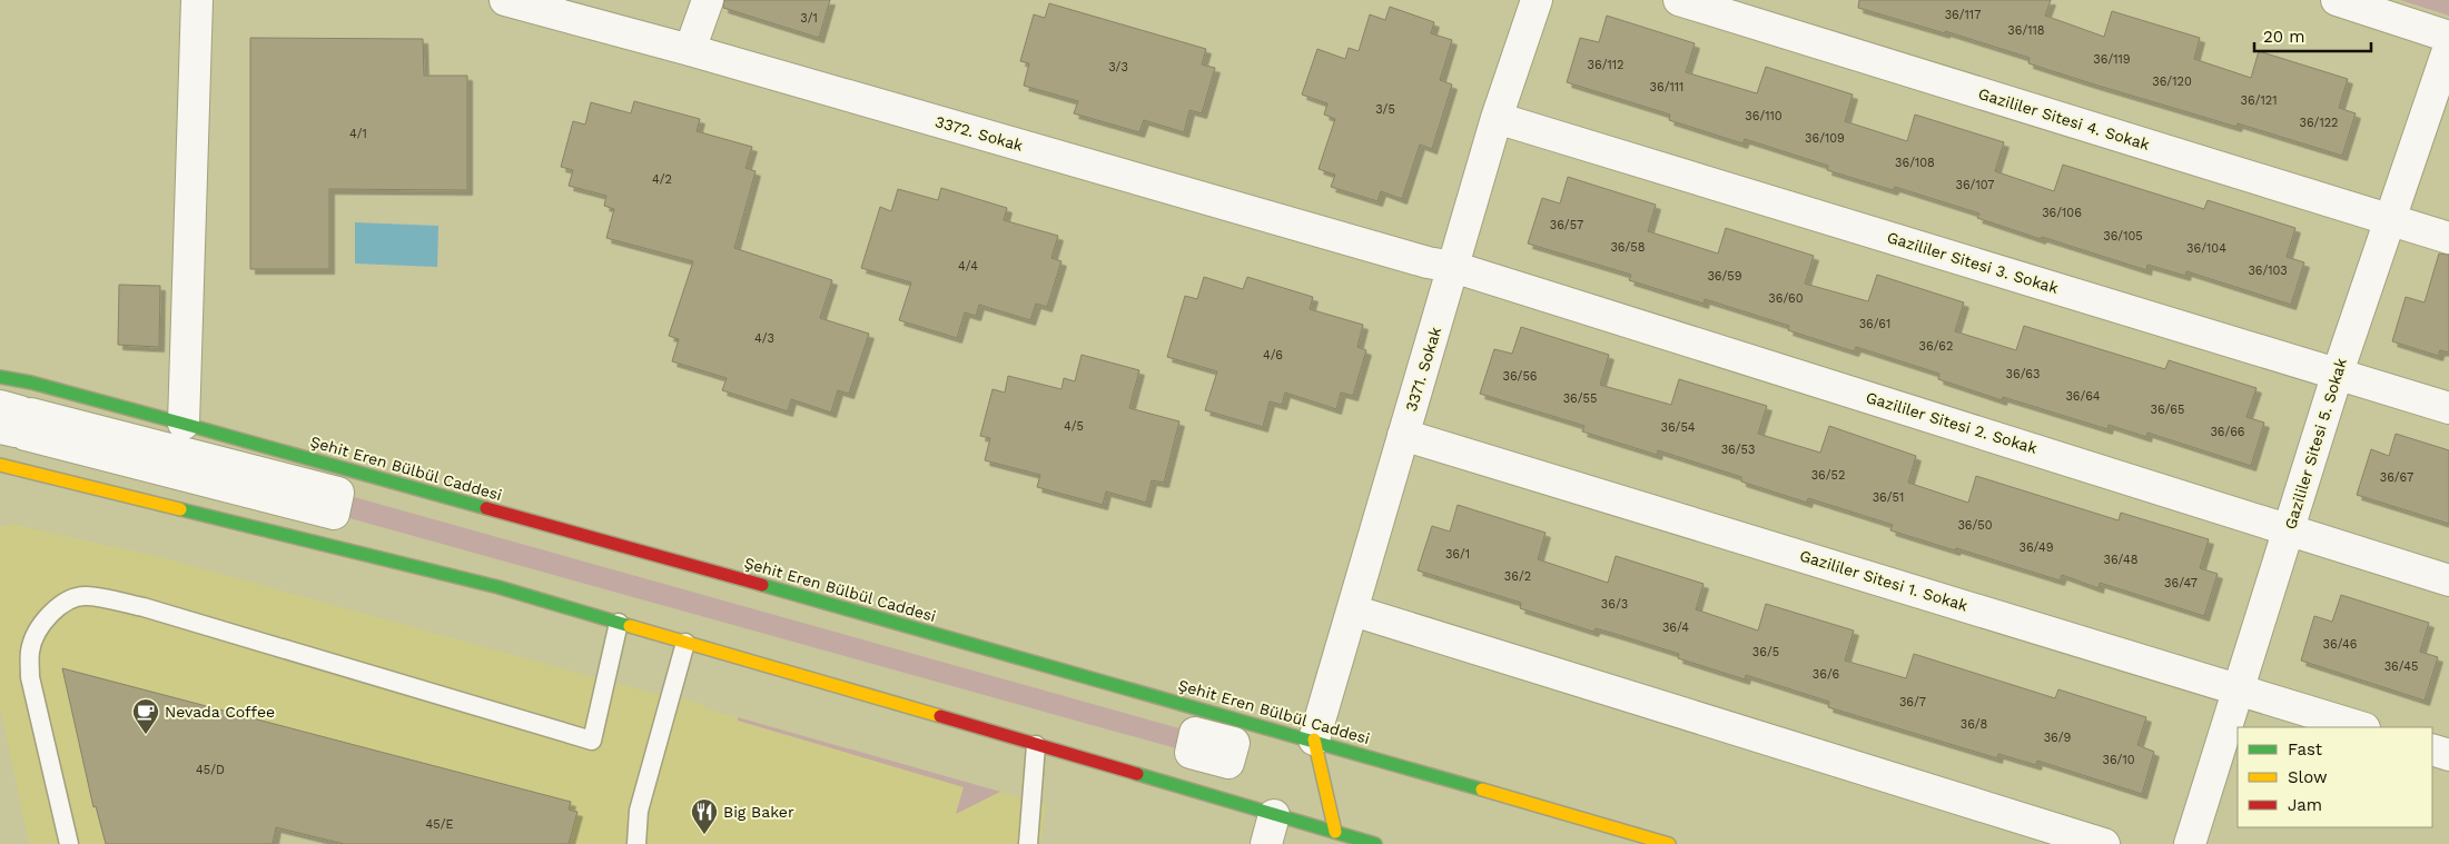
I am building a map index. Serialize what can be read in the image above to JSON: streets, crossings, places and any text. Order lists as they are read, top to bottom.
{
  "streets": {
    "main road": ["Şehit Eren Bülbül Caddesi"],
    "street": [
      "Gazililer Sitesi 4. Sokak",
      "3372. Sokak",
      "Gazililer Sitesi 3. Sokak",
      "3371. Sokak",
      "Gazililer Sitesi 2. Sokak",
      "Gazililer Sitesi 5. Sokak",
      "Gazililer Sitesi 1. Sokak"
    ]
  },
  "crossings": [
    ["Gazililer Sitesi 4. Sokak", "Gazililer Sitesi 5. Sokak"],
    ["3372. Sokak", "3371. Sokak"],
    ["3372. Sokak", "Gazililer Sitesi 2. Sokak"],
    ["Gazililer Sitesi 3. Sokak", "3371. Sokak"],
    ["Gazililer Sitesi 3. Sokak", "Gazililer Sitesi 5. Sokak"],
    ["3371. Sokak", "Gazililer Sitesi 2. Sokak"],
    ["3371. Sokak", "Şehit Eren Bülbül Caddesi"],
    ["3371. Sokak", "Gazililer Sitesi 1. Sokak"],
    ["Gazililer Sitesi 2. Sokak", "Gazililer Sitesi 5. Sokak"],
    ["Gazililer Sitesi 5. Sokak", "Gazililer Sitesi 1. Sokak"]
  ],
  "places": {
    "cafe": ["Nevada Coffee"],
    "restaurant": ["Big Baker"]
  },
  "house_numbers": [
    "36/117",
    "3/1",
    "36/118",
    "36/119",
    "36/112",
    "3/3",
    "36/120",
    "36/111",
    "36/121",
    "3/5",
    "36/110",
    "36/122",
    "4/1",
    "36/109",
    "36/108",
    "4/2",
    "36/107",
    "36/106",
    "36/57",
    "36/105",
    "36/58",
    "36/104",
    "4/4",
    "36/103",
    "36/59",
    "36/60",
    "36/61",
    "4/3",
    "36/62",
    "4/6",
    "36/63",
    "36/56",
    "36/64",
    "36/55",
    "36/65",
    "4/5",
    "36/54",
    "36/66",
    "36/53",
    "36/52",
    "36/67",
    "36/51",
    "36/50",
    "36/49",
    "36/1",
    "36/48",
    "36/2",
    "36/47",
    "36/3",
    "36/4",
    "36/46",
    "36/5",
    "36/45",
    "36/6",
    "36/7",
    "36/8",
    "36/9",
    "36/10",
    "45/D",
    "45/E"
  ],
  "legend": ["Fast", "Slow", "Jam"],
  "scale_bar": "20 m"
}
